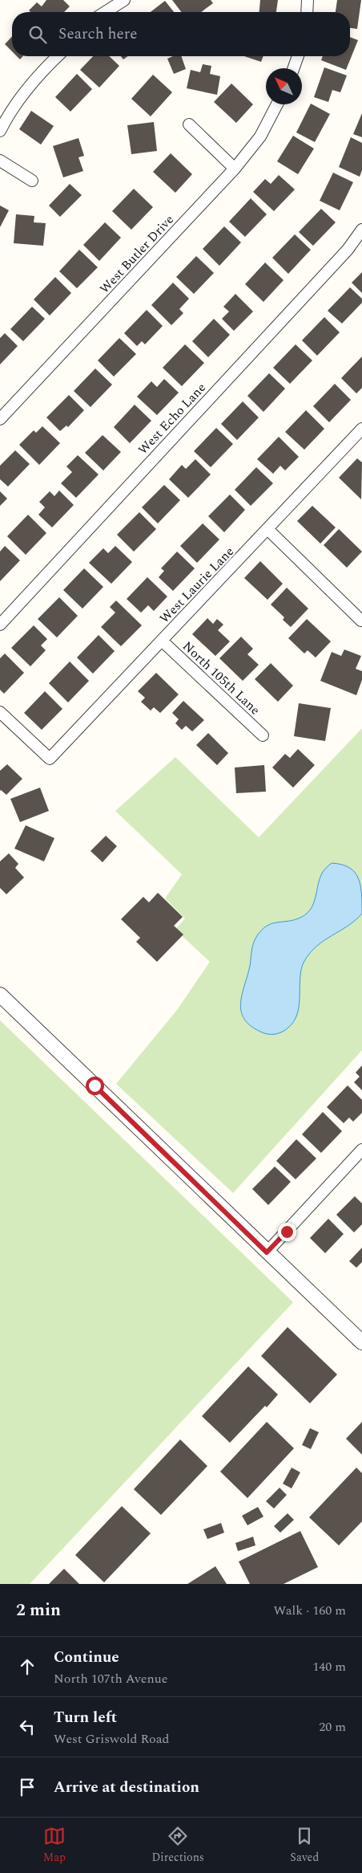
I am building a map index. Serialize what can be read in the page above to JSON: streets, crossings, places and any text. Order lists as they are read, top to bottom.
{
  "streets": {
    "street": [
      "West Butler Drive",
      "West Echo Lane",
      "West Laurie Lane",
      "North 105th Lane"
    ]
  },
  "crossings": [
    ["West Laurie Lane", "North 105th Lane"]
  ],
  "north": "top left",
  "page": {
    "search": "Search here",
    "heading": ["2 min", "Walk · 160 m"],
    "list": [
      ["Continue", "North 107th Avenue", "140 m"],
      ["Turn left", "West Griswold Road", "20 m"],
      "Arrive at destination"
    ],
    "nav": ["Map", "Directions", "Saved"]
  }
}
